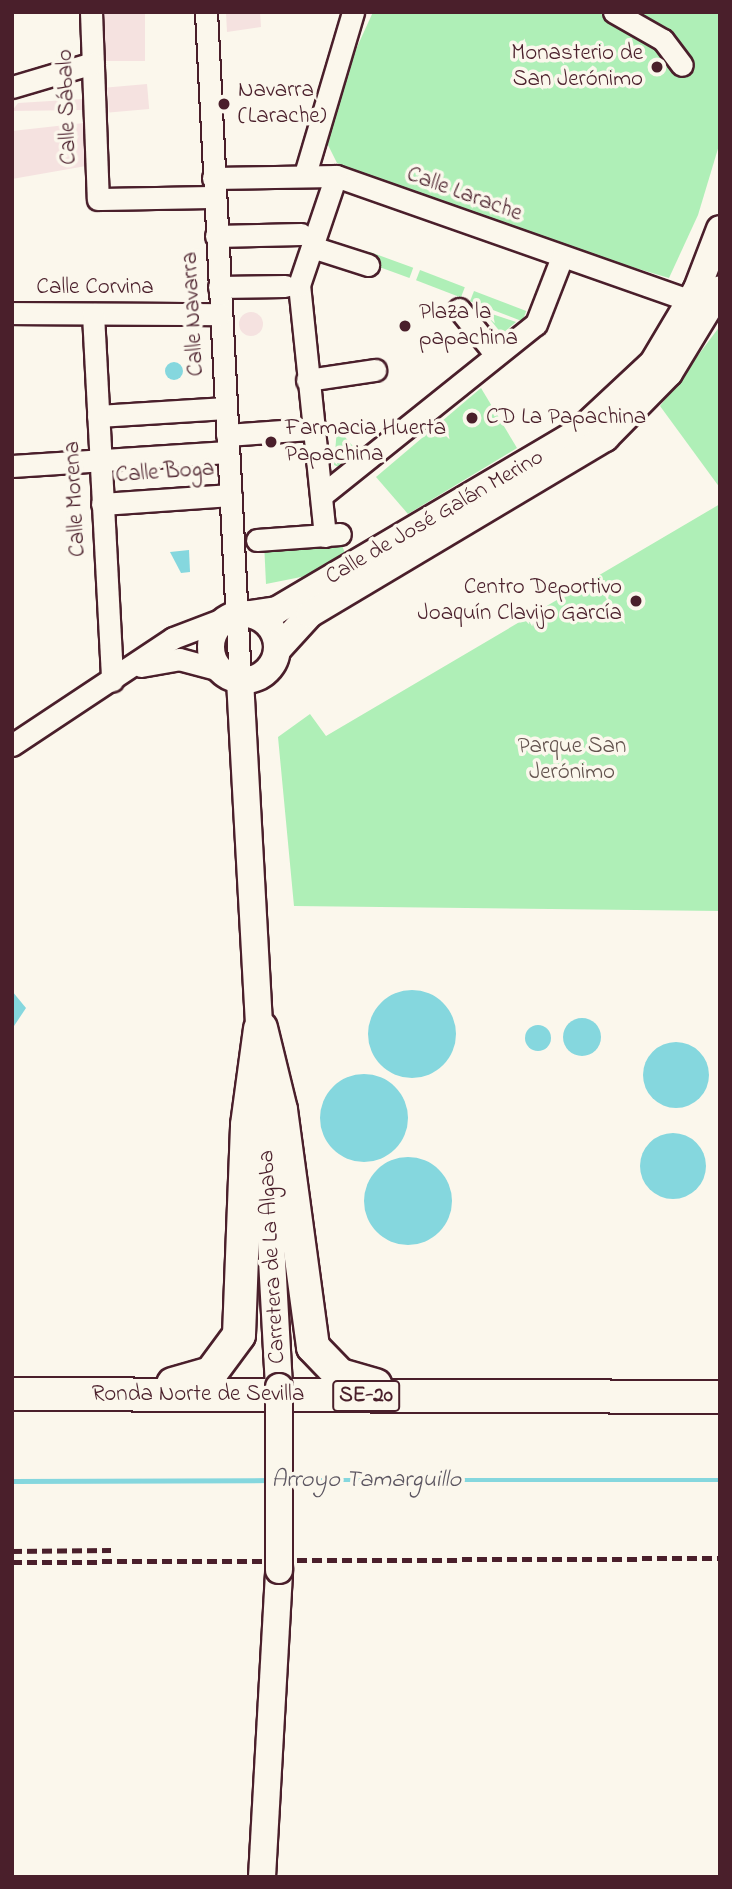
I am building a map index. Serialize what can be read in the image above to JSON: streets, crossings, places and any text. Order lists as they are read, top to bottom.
{
  "streets": {
    "highway": ["Ronda Norte de Sevilla", "SE-20"],
    "main road": ["Calle de José Galán Merino", "Carretera de La Algaba"],
    "street": [
      "Calle Sábalo",
      "Calle Larache",
      "Calle Corvina",
      "Calle Navarra",
      "Calle Boga",
      "Calle Morena"
    ]
  },
  "crossings": [
    ["Calle Sábalo", "Calle Larache"],
    ["Calle Larache", "Calle Navarra"],
    ["Calle Larache", "Calle de José Galán Merino"],
    ["Calle Corvina", "Calle Navarra"],
    ["Calle Corvina", "Calle Morena"],
    ["Calle Navarra", "Calle Boga"],
    ["Calle Navarra", "Calle de José Galán Merino"],
    ["Calle Navarra", "Carretera de La Algaba"],
    ["Calle Boga", "Calle Morena"],
    ["Calle de José Galán Merino", "Carretera de La Algaba"]
  ],
  "water": ["Arroyo Tamarguillo"],
  "parks": ["Parque San Jerónimo"],
  "places": [
    "Monasterio de San Jerónimo",
    "Navarra (Larache)",
    "Plaza la papachina",
    "CD La Papachina",
    "Farmacia Huerta Papachina",
    "Centro Deportivo Joaquín Clavijo García"
  ]
}
